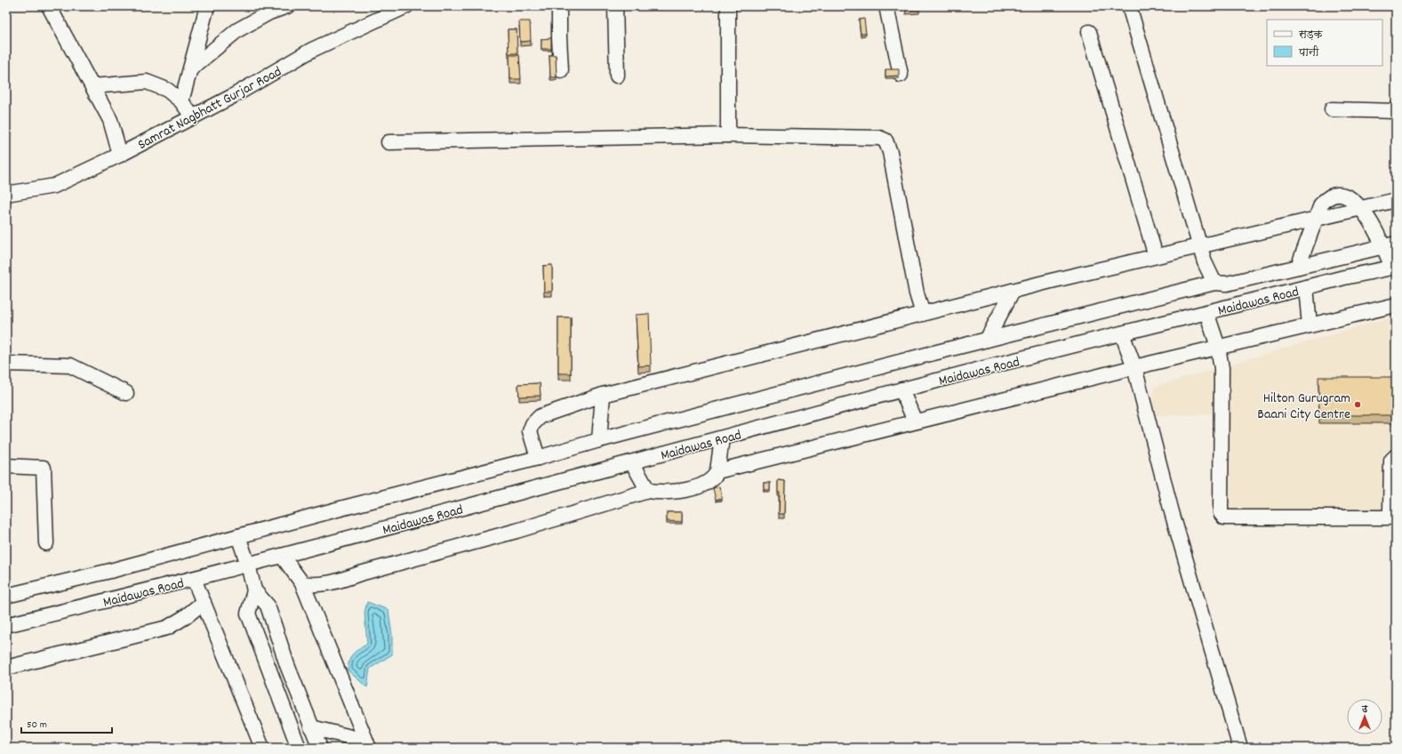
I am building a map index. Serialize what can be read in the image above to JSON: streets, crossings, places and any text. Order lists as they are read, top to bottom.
{
  "streets": {
    "street": ["Samrat Nagbhatt Gurjar Road", "Maidawas Road"]
  },
  "places": ["Hilton Gurugram Baani City Centre"],
  "legend": ["सड़क", "पानी"],
  "scale_bar": "50 m",
  "north": "top"
}
